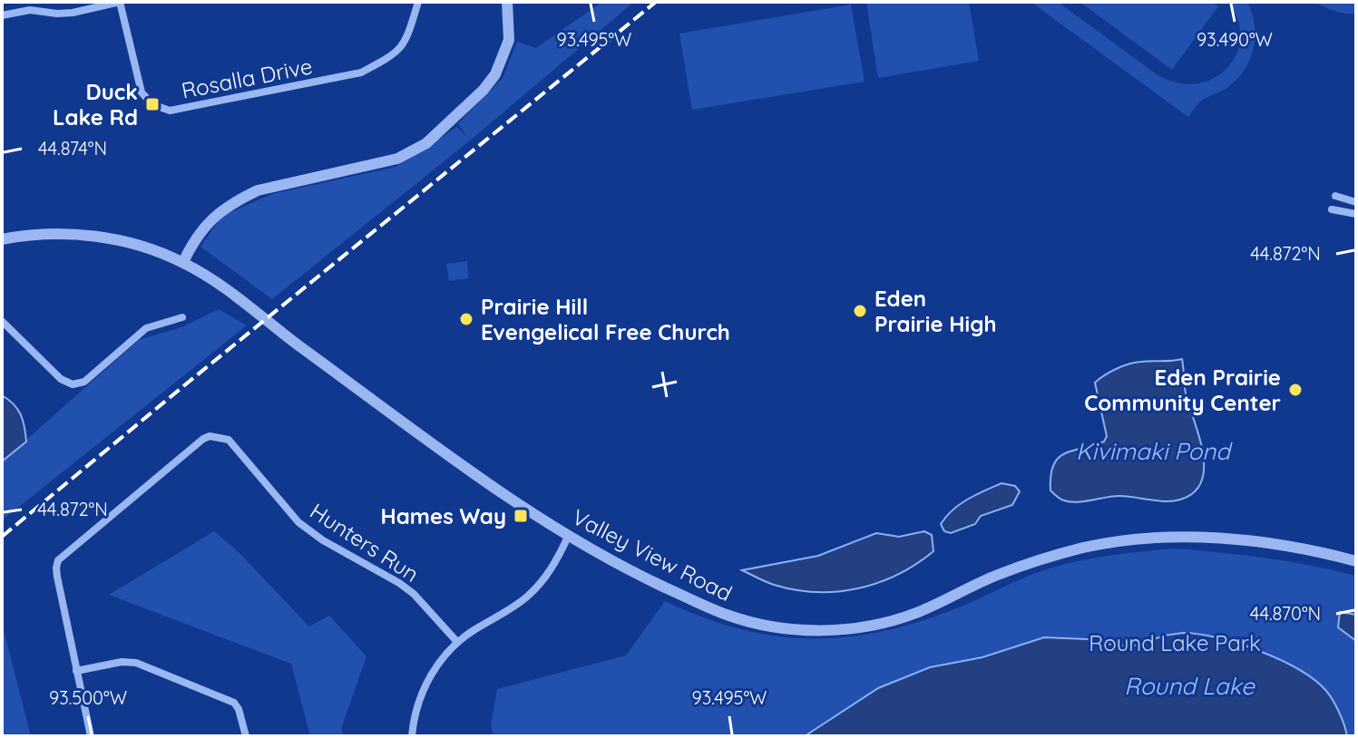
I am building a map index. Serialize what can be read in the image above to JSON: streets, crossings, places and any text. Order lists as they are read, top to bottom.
{
  "streets": {
    "street": ["Rosalla Drive", "Hunters Run", "Valley View Road"]
  },
  "water": ["Kivimaki Pond", "Round Lake"],
  "parks": ["Round Lake Park"],
  "places": {
    "transit": ["Duck Lake Rd", "Hames Way"],
    "other": ["Eden Prairie High", "Prairie Hill Evengelical Free Church", "Eden Prairie Community Center"]
  },
  "coordinates": [
    "93.490°W",
    "93.495°W",
    "44.874°N",
    "44.872°N",
    "44.870°N",
    "93.500°W"
  ]
}
